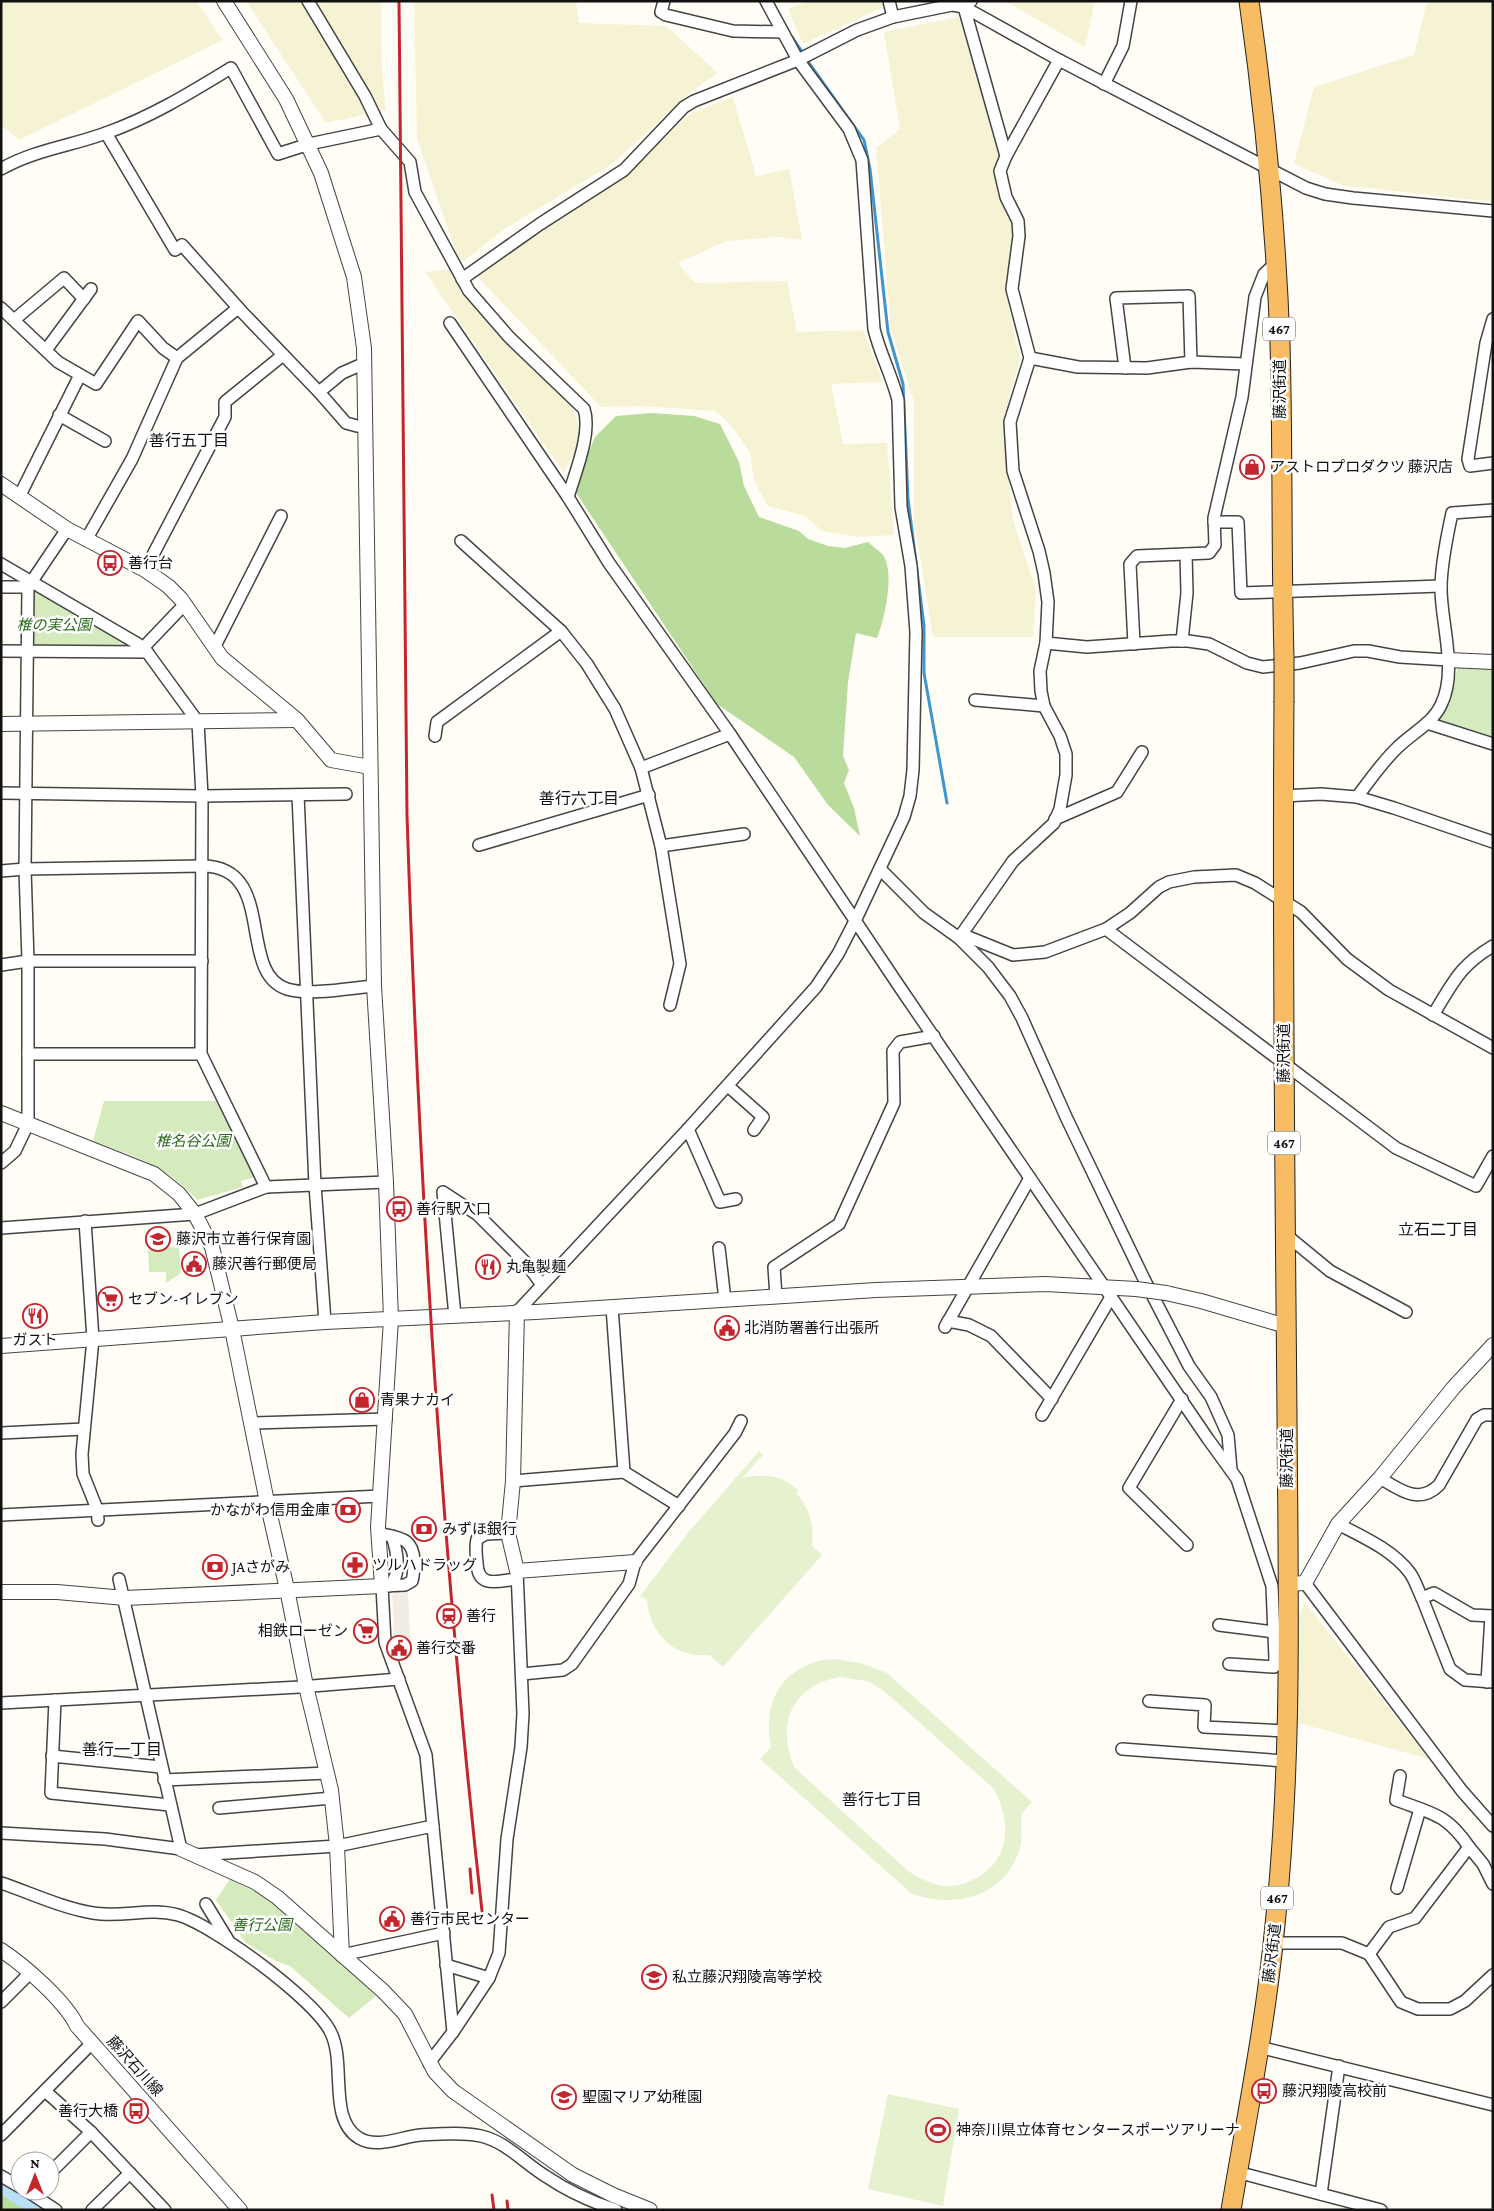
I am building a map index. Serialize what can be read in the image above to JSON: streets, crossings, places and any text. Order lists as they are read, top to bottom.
{
  "streets": {
    "highway": ["467", "藤沢街道"],
    "street": ["藤沢石川線"]
  },
  "districts": [
    "善行五丁目",
    "善行六丁目",
    "立石二丁目",
    "善行一丁目",
    "善行七丁目"
  ],
  "parks": ["椎の実公園", "椎名谷公園", "善行公園"],
  "places": {
    "shop": ["アストロプロダクツ 藤沢店", "青果ナカイ"],
    "bus stop": [
      "善行台",
      "善行駅入口",
      "藤沢翔陵高校前",
      "善行大橋"
    ],
    "school or university": ["藤沢市立善行保育園", "私立藤沢翔陵高等学校", "聖園マリア幼稚園"],
    "public building": [
      "藤沢善行郵便局",
      "北消防署善行出張所",
      "善行交番",
      "善行市民センター"
    ],
    "restaurant": ["丸亀製麺", "ガスト"],
    "supermarket": ["セブン-イレブン", "相鉄ローゼン"],
    "bank": ["かながわ信用金庫", "みずほ銀行", "JAさがみ"],
    "pharmacy": ["ツルハドラッグ"],
    "station": ["善行"],
    "sports": ["神奈川県立体育センタースポーツアリーナ"]
  },
  "north": "top"
}
